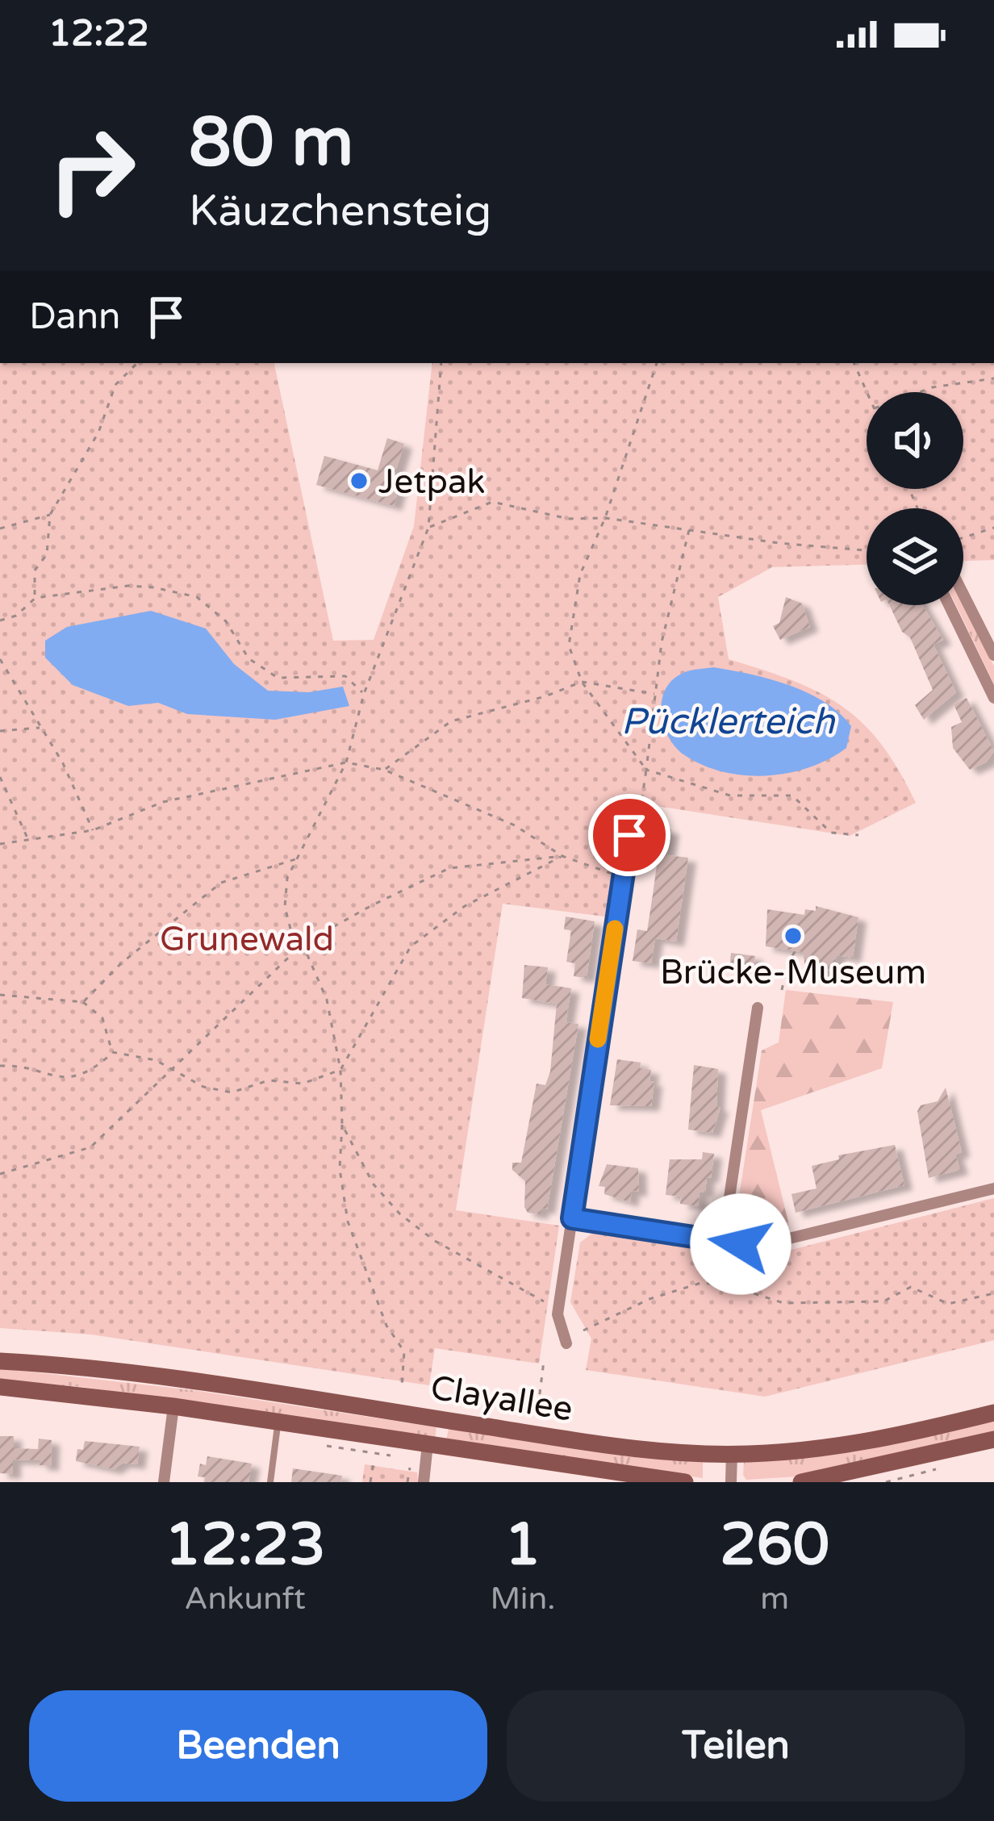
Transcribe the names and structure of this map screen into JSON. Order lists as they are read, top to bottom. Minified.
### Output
{"streets":{"main road":["Clayallee"]},"water":["Pücklerteich"],"parks":["Grunewald"],"places":["Jetpak","Brücke-Museum"],"page":{"status":"12:22","turn":["80 m","Käuzchensteig"],"then":"Dann","eta":["12:23","Ankunft","1","Min.","260","m"],"buttons":["Beenden","Teilen"]}}
